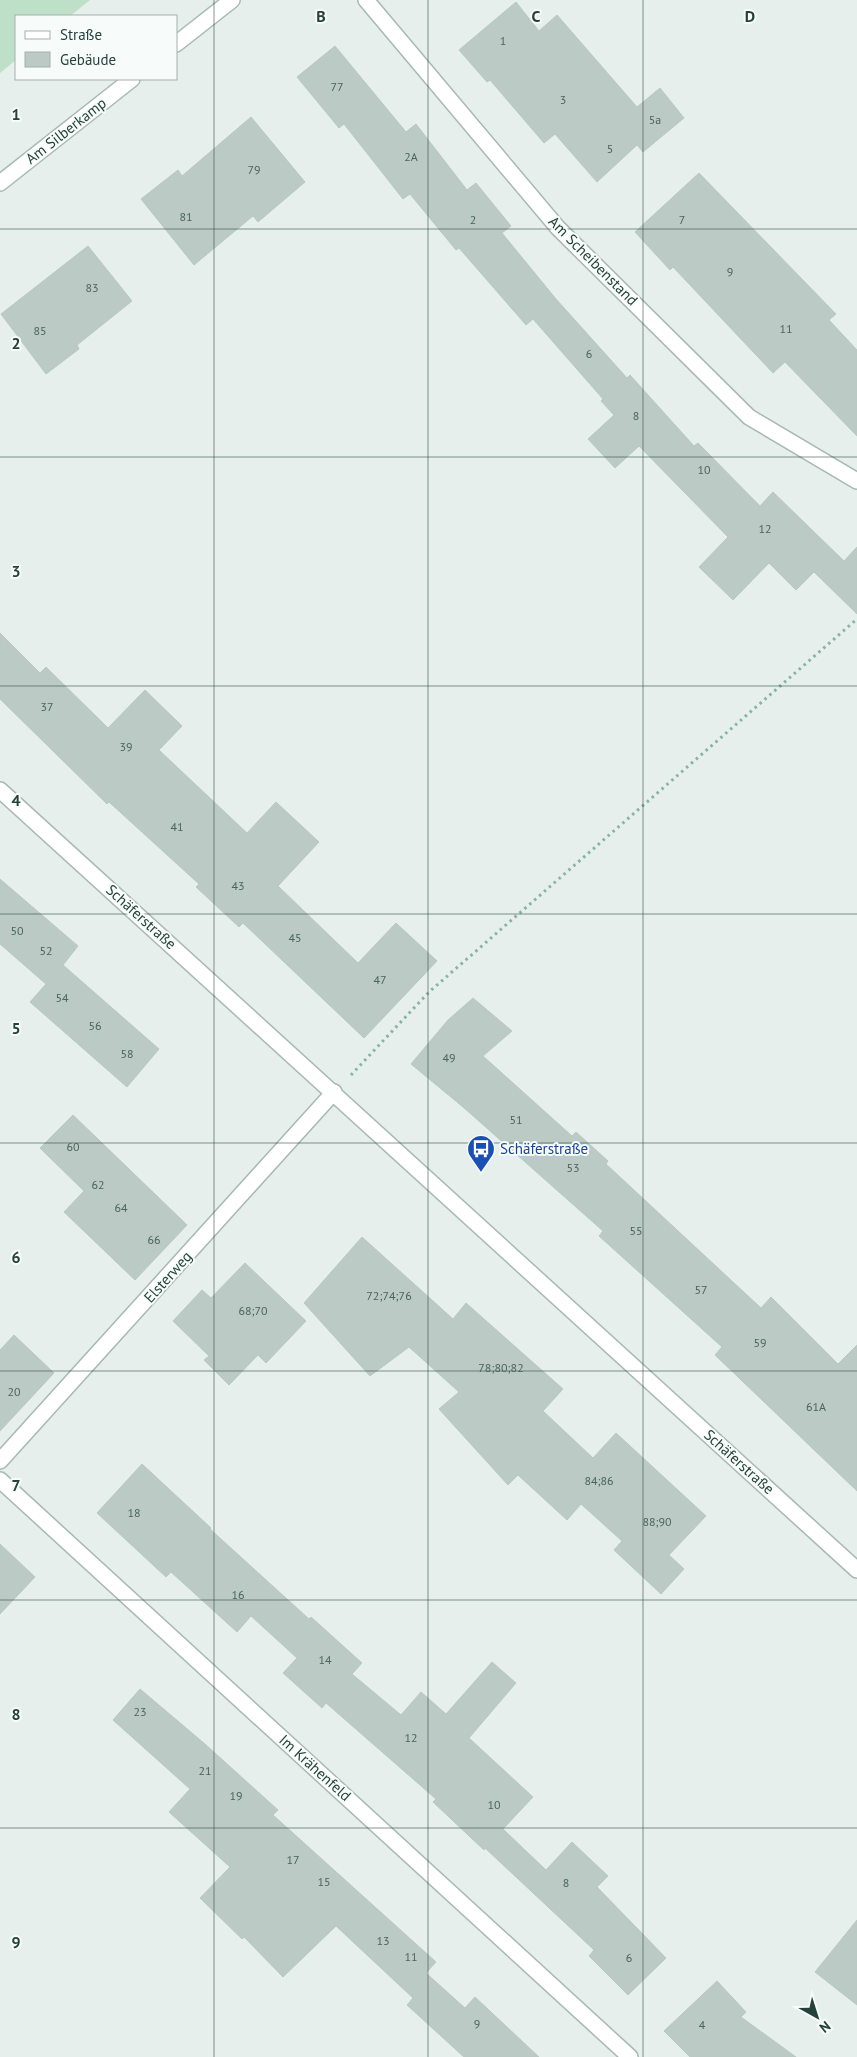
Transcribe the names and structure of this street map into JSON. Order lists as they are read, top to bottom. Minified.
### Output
{"streets":{"street":["Am Silberkamp","Am Scheibenstand","Schäferstraße","Elsterweg","Im Krähenfeld"]},"crossings":[["Schäferstraße","Elsterweg"]],"places":{"bus stop":["Schäferstraße"]},"house_numbers":["1","77","3","5a","5","2A","79","81","2","7","9","83","11","85","6","8","10","12","37","39","41","43","50","45","52","47","54","56","58","49","51","60","53","62","64","55","66","57","72;74;76","68;70","59","78;80;82","20","61A","84;86","18","88;90","16","14","23","12","21","19","10","17","15","8","13","11","6","9","4"],"legend":["Straße","Gebäude"],"north":"bottom right","grid":{"columns":["B","C","D"],"rows":["1","2","3","4","5","6","7","8","9"]}}
